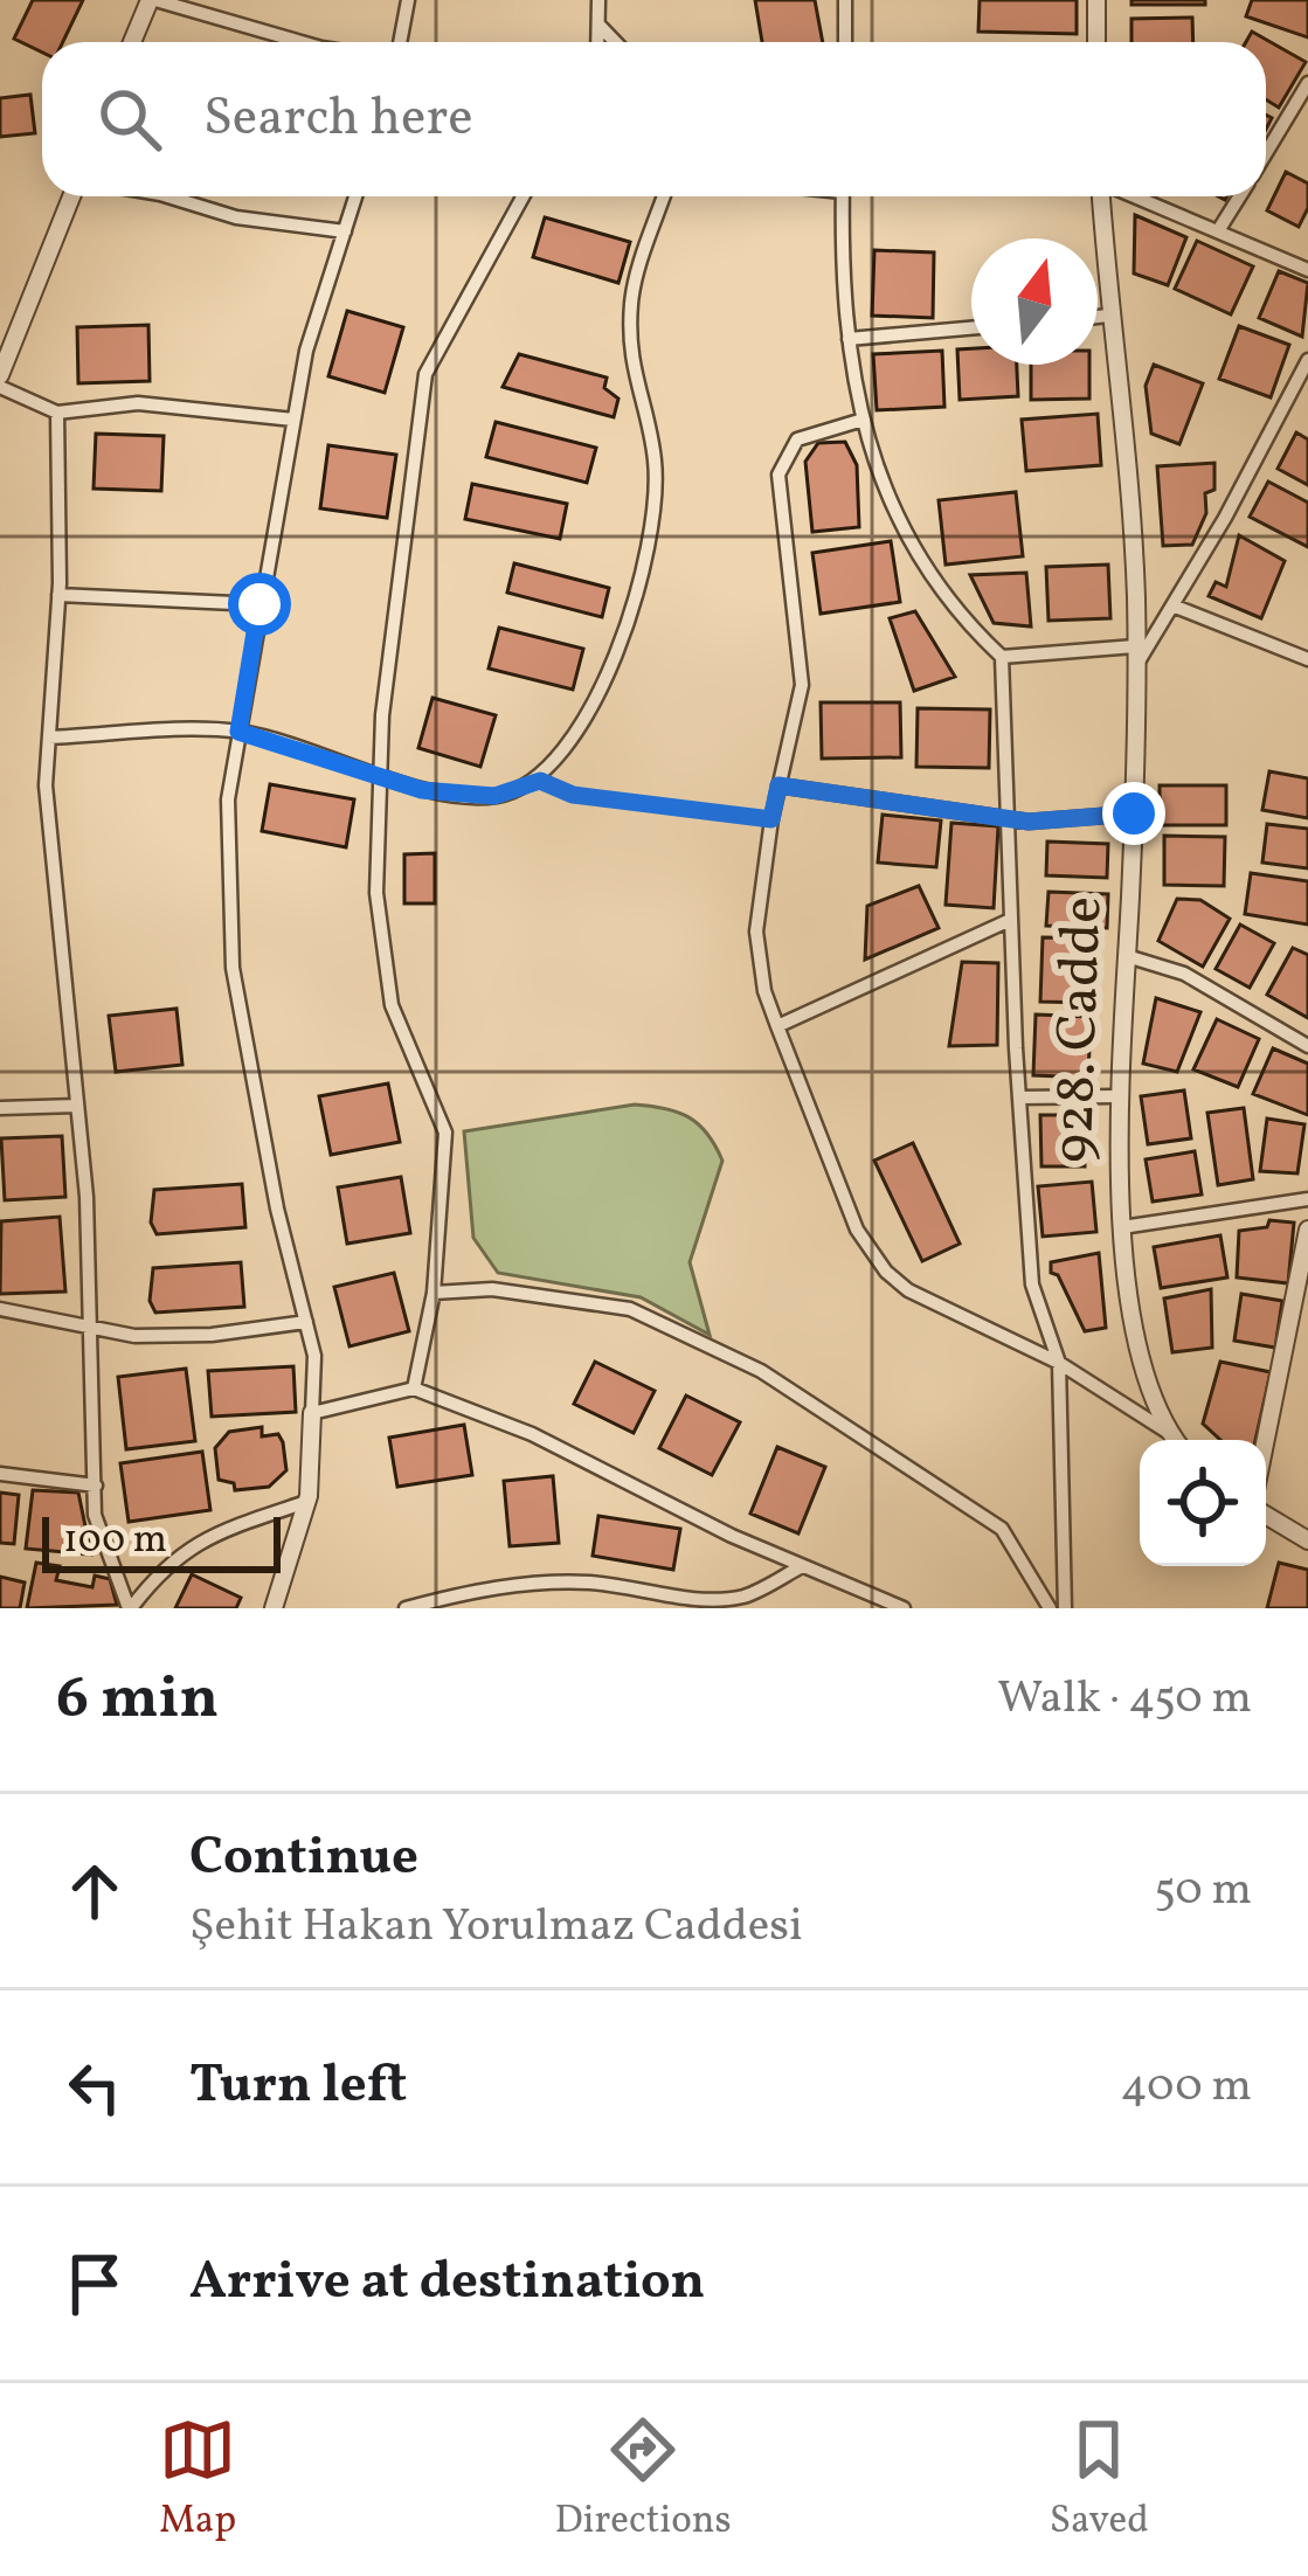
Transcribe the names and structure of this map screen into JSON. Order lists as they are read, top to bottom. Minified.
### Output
{"streets":{"street":["928. Cadde"]},"scale_bar":"100 m","north":"top","page":{"search":"Search here","scale":"100 m","heading":["6 min","Walk · 450 m"],"list":[["Continue","Şehit Hakan Yorulmaz Caddesi","50 m"],["Turn left","400 m"],"Arrive at destination"],"nav":["Map","Directions","Saved"]}}
